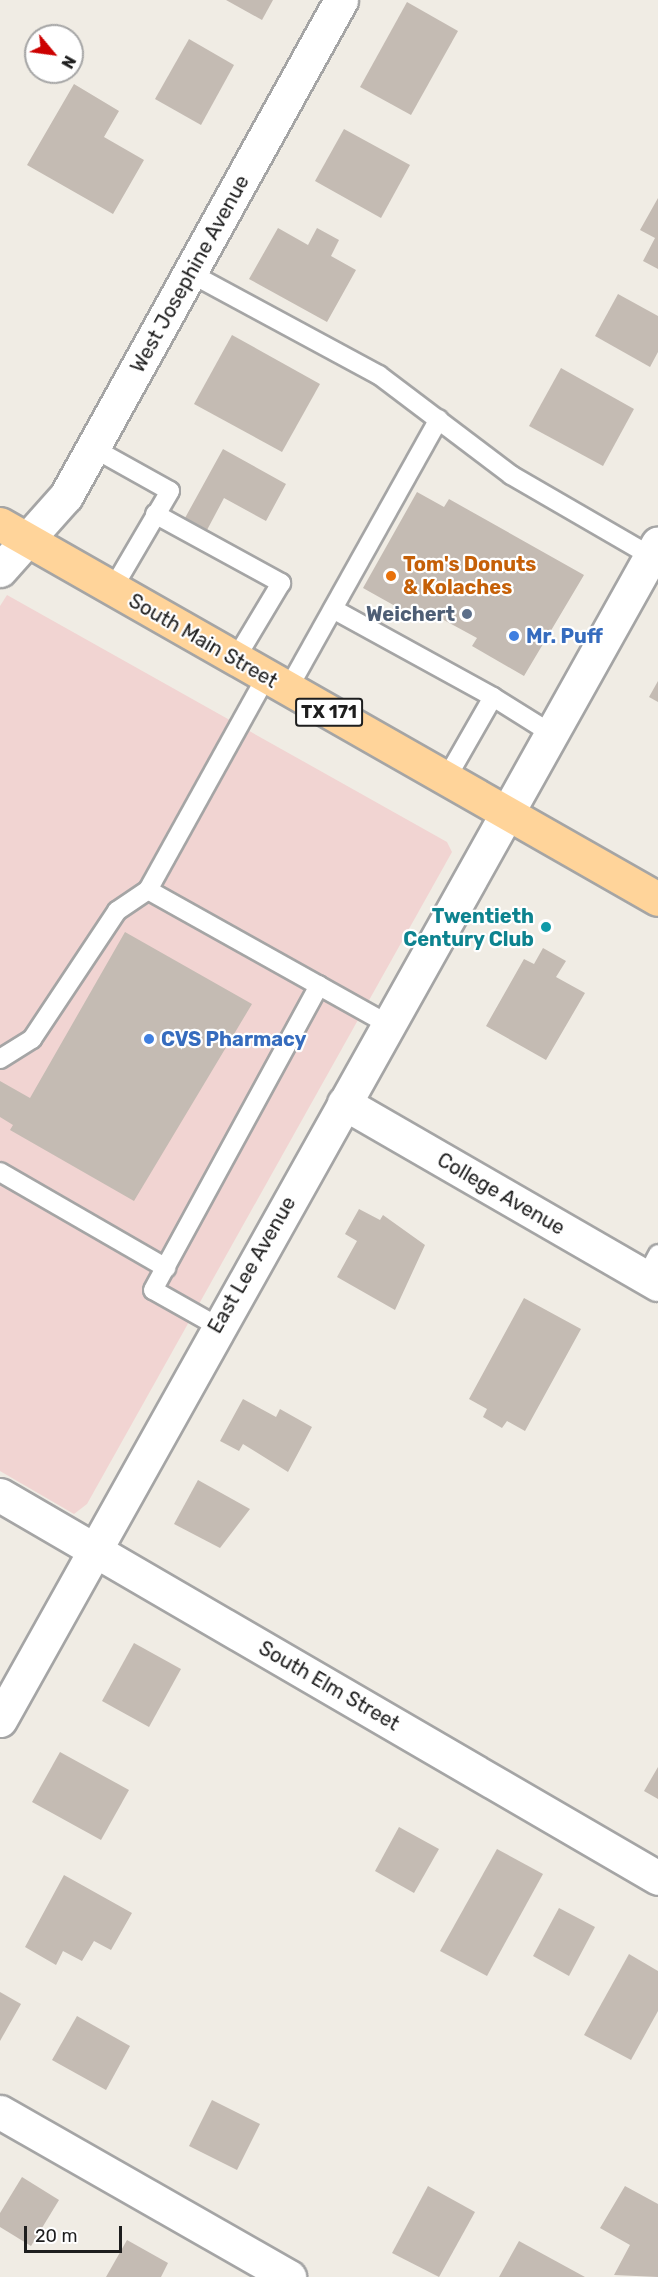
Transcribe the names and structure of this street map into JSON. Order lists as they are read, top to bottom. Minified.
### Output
{"streets":{"main road":["South Main Street","TX 171"],"street":["West Josephine Avenue","College Avenue","East Lee Avenue","South Elm Street"]},"crossings":[["West Josephine Avenue","South Main Street"],["South Main Street","East Lee Avenue"],["College Avenue","East Lee Avenue"],["East Lee Avenue","South Elm Street"]],"places":["Tom's Donuts & Kolaches","Weichert","Mr. Puff","Twentieth Century Club","CVS Pharmacy"],"scale_bar":"20 m","north":"bottom right"}
